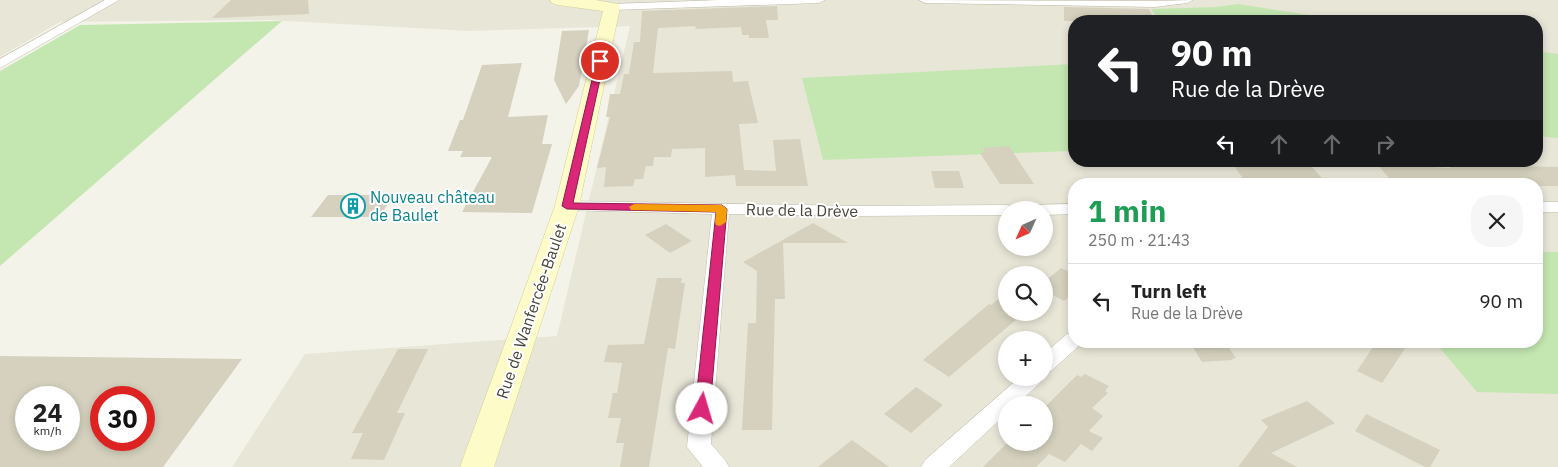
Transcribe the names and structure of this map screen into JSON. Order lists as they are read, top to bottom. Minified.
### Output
{"streets":{"main road":["Rue de Wanfercée-Baulet"],"street":["Rue de la Drève"]},"crossings":[["Rue de la Drève","Rue de Wanfercée-Baulet"]],"places":{"building":["Nouveau château de Baulet"]},"north":"bottom left","page":{"turn":["90 m","Rue de la Drève"],"heading":["1 min","250 m · 21:43"],"map_buttons":["+","−"],"list":[{"name":"Turn left","note":"Rue de la Drève","value":"90 m"}],"speed":"24 km/h","limit":"30"}}
